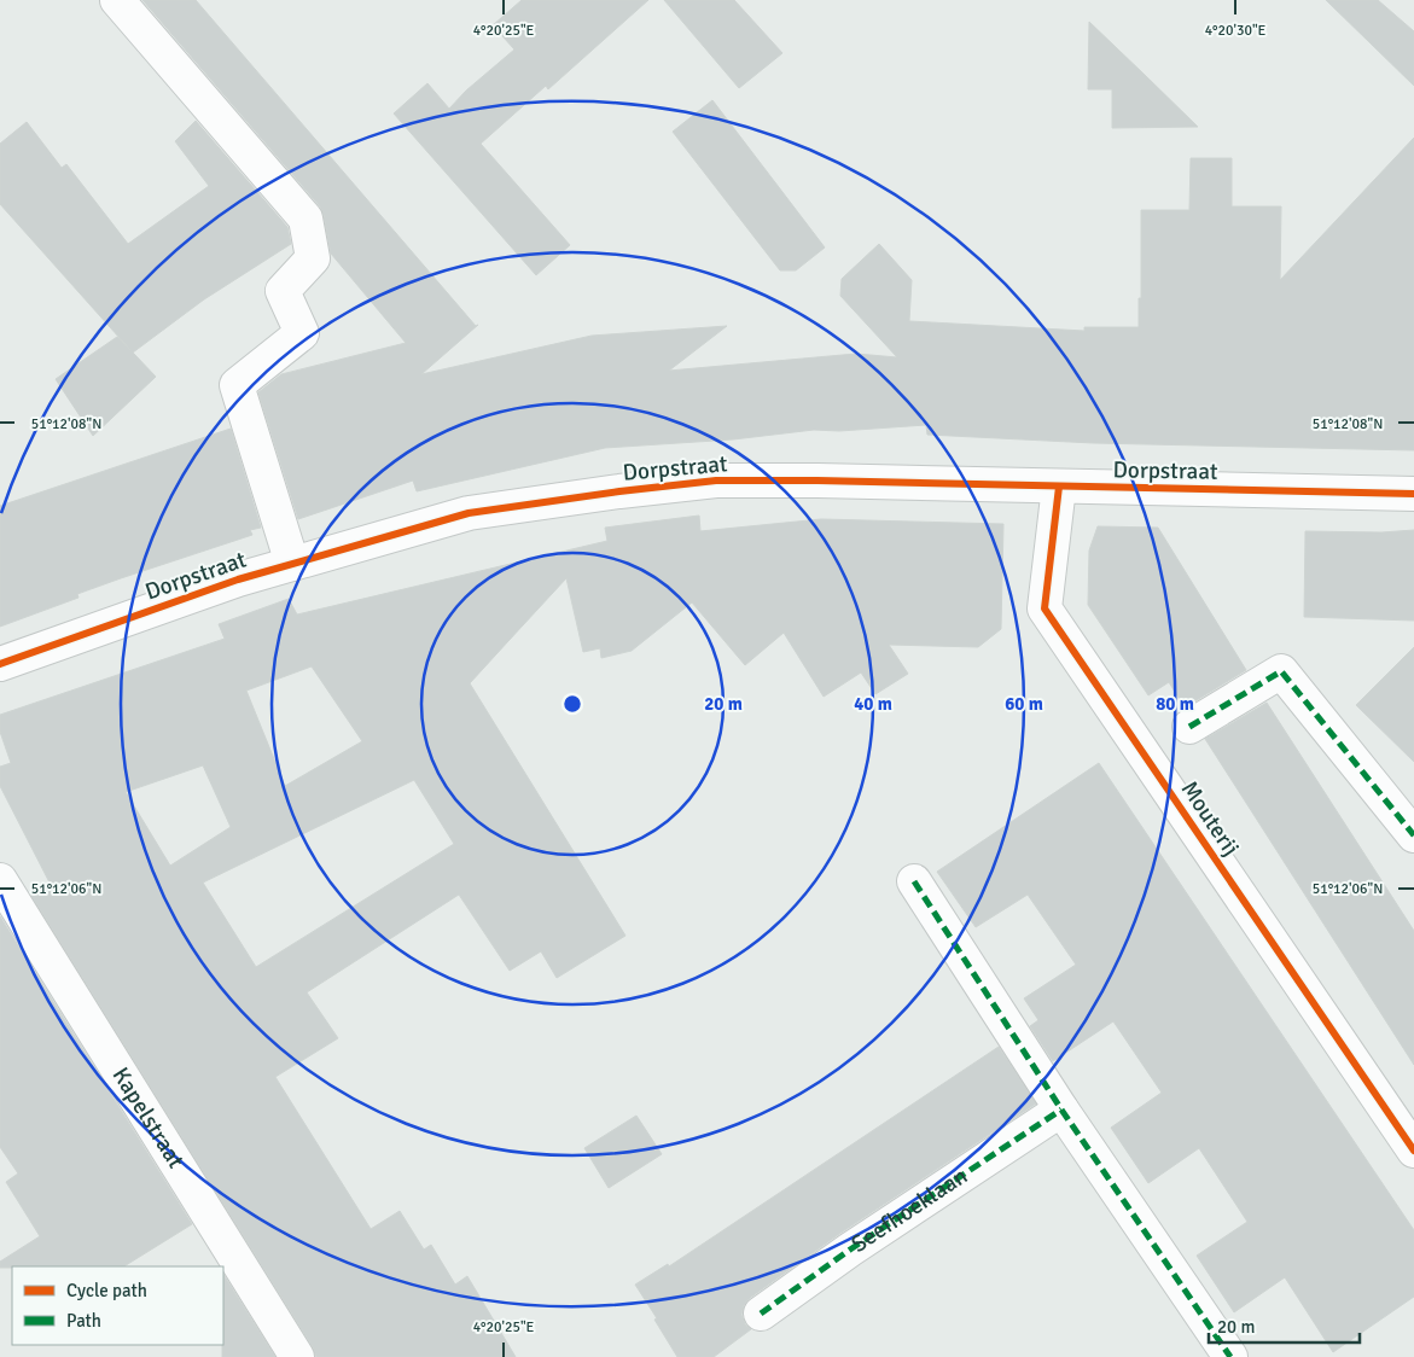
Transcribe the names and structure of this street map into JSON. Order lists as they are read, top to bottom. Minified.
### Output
{"streets":{"street":["Dorpstraat","Mouterij","Kapelstraat","Seefhoeklaan"]},"crossings":[["Dorpstraat","Mouterij"]],"legend":["Cycle path","Path"],"scale_bar":"20 m","coordinates":["4°20'25\"E","4°20'30\"E","51°12'08\"N","51°12'06\"N"],"rings":["20 m","40 m","60 m","80 m"]}
